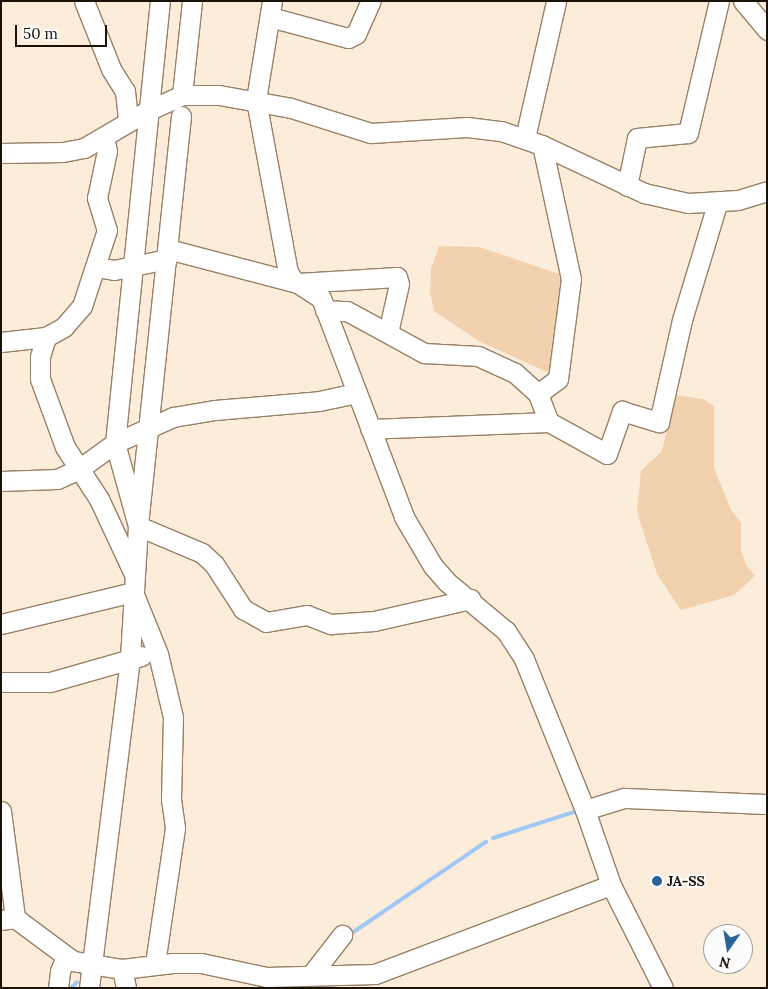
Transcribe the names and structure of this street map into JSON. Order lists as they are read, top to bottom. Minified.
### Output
{"places":["JA-SS"],"scale_bar":"50 m","north":"bottom"}
